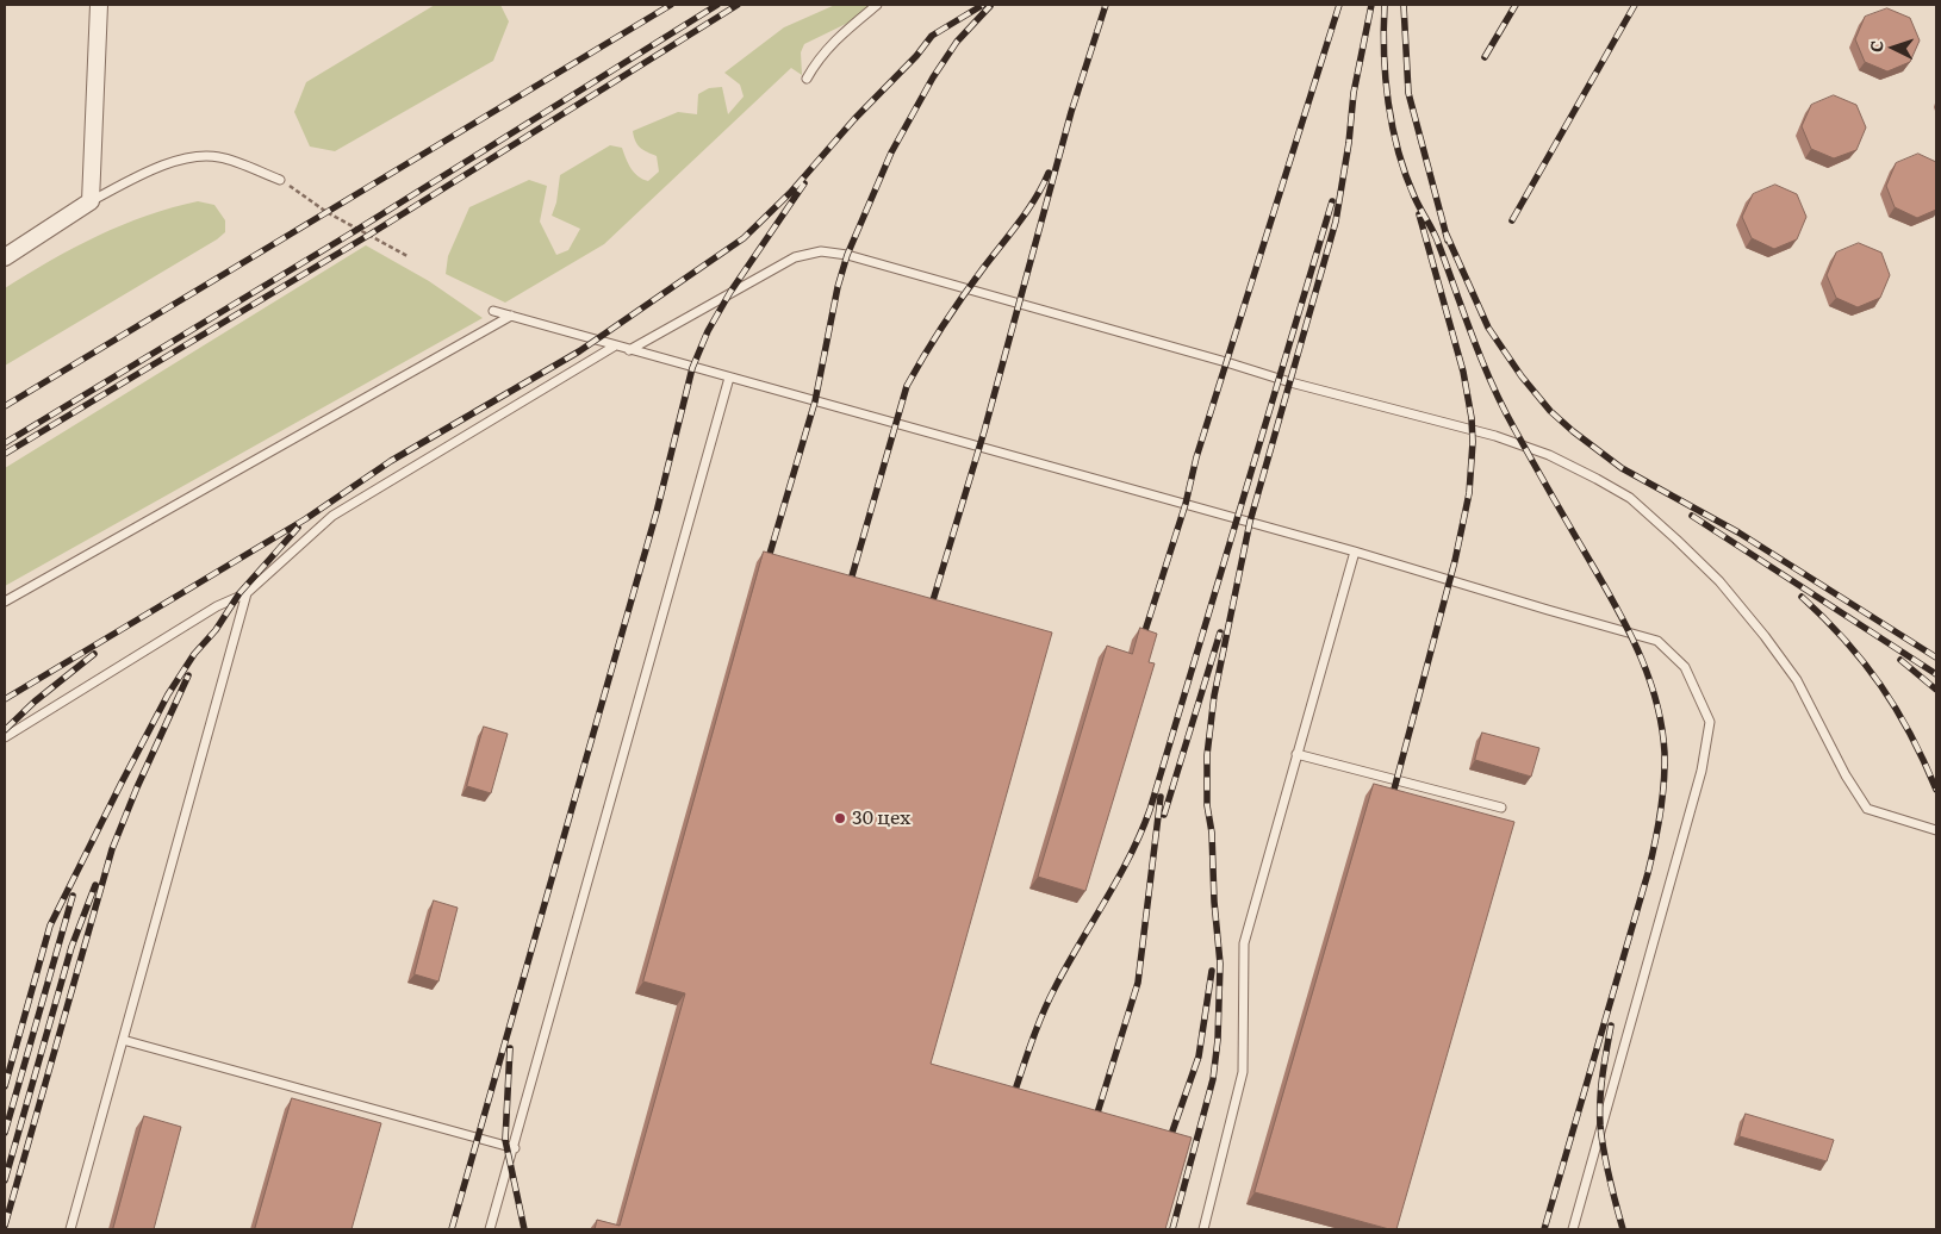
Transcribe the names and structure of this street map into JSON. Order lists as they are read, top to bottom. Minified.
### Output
{"places":["30 цех"],"north":"left"}
